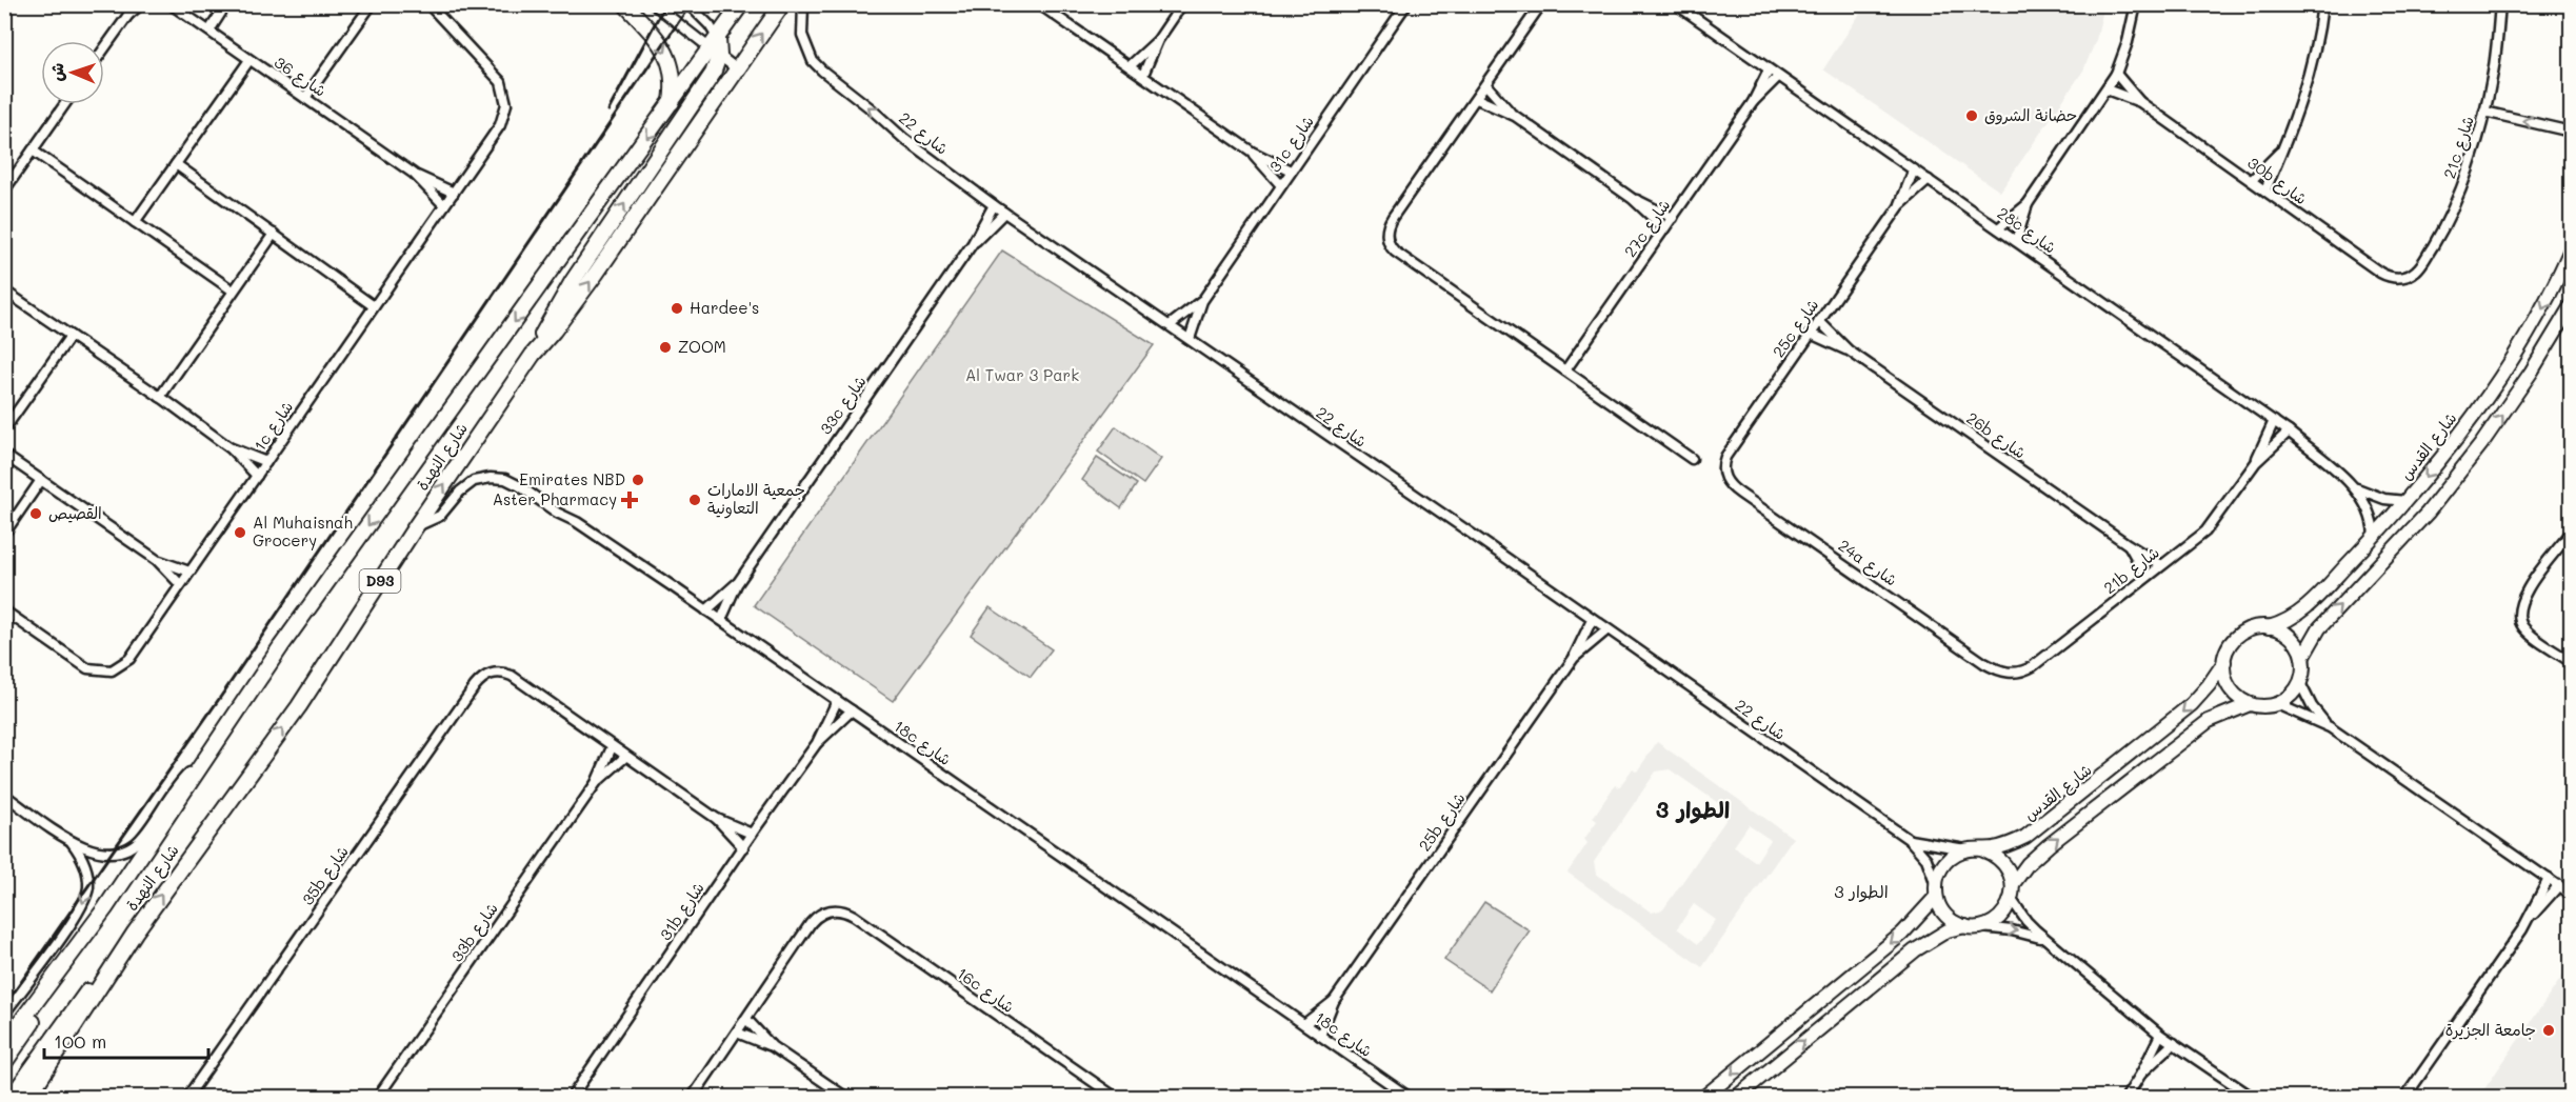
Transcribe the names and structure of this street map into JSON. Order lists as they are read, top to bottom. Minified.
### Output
{"streets":{"main road":["شارع القدس","شارع النهدة","D93"],"street":["شارع 36","شارع 22","31c شارع","21c شارع","30b شارع","27c شارع","28c شارع","25c شارع","33c شارع","1c شارع","26b شارع","24a شارع","21b شارع","18c شارع","25b شارع","35b شارع","31b شارع","33b شارع","16c شارع"]},"crossings":[["شارع 36","1c شارع"],["شارع 22","31c شارع"],["شارع 22","33c شارع"],["شارع 22","شارع القدس"],["شارع 22","25b شارع"],["21c شارع","30b شارع"],["27c شارع","28c شارع"],["28c شارع","25c شارع"],["28c شارع","شارع القدس"],["28c شارع","21b شارع"],["25c شارع","26b شارع"],["25c شارع","24a شارع"],["33c شارع","18c شارع"],["26b شارع","21b شارع"],["شارع النهدة","18c شارع"],["24a شارع","21b شارع"],["18c شارع","25b شارع"],["18c شارع","31b شارع"],["35b شارع","33b شارع"]],"districts":["الطوار 3","الطوار 3"],"parks":["Al Twar 3 Park"],"places":{"other":["حضانة الشروق","Hardee's","ZOOM","Emirates NBD","جمعية الامارات التعاونية","القصيص","Al Muhaisnah Grocery","جامعة الجزيرة"],"health":["Aster Pharmacy"]},"scale_bar":"100 m","north":"left"}
